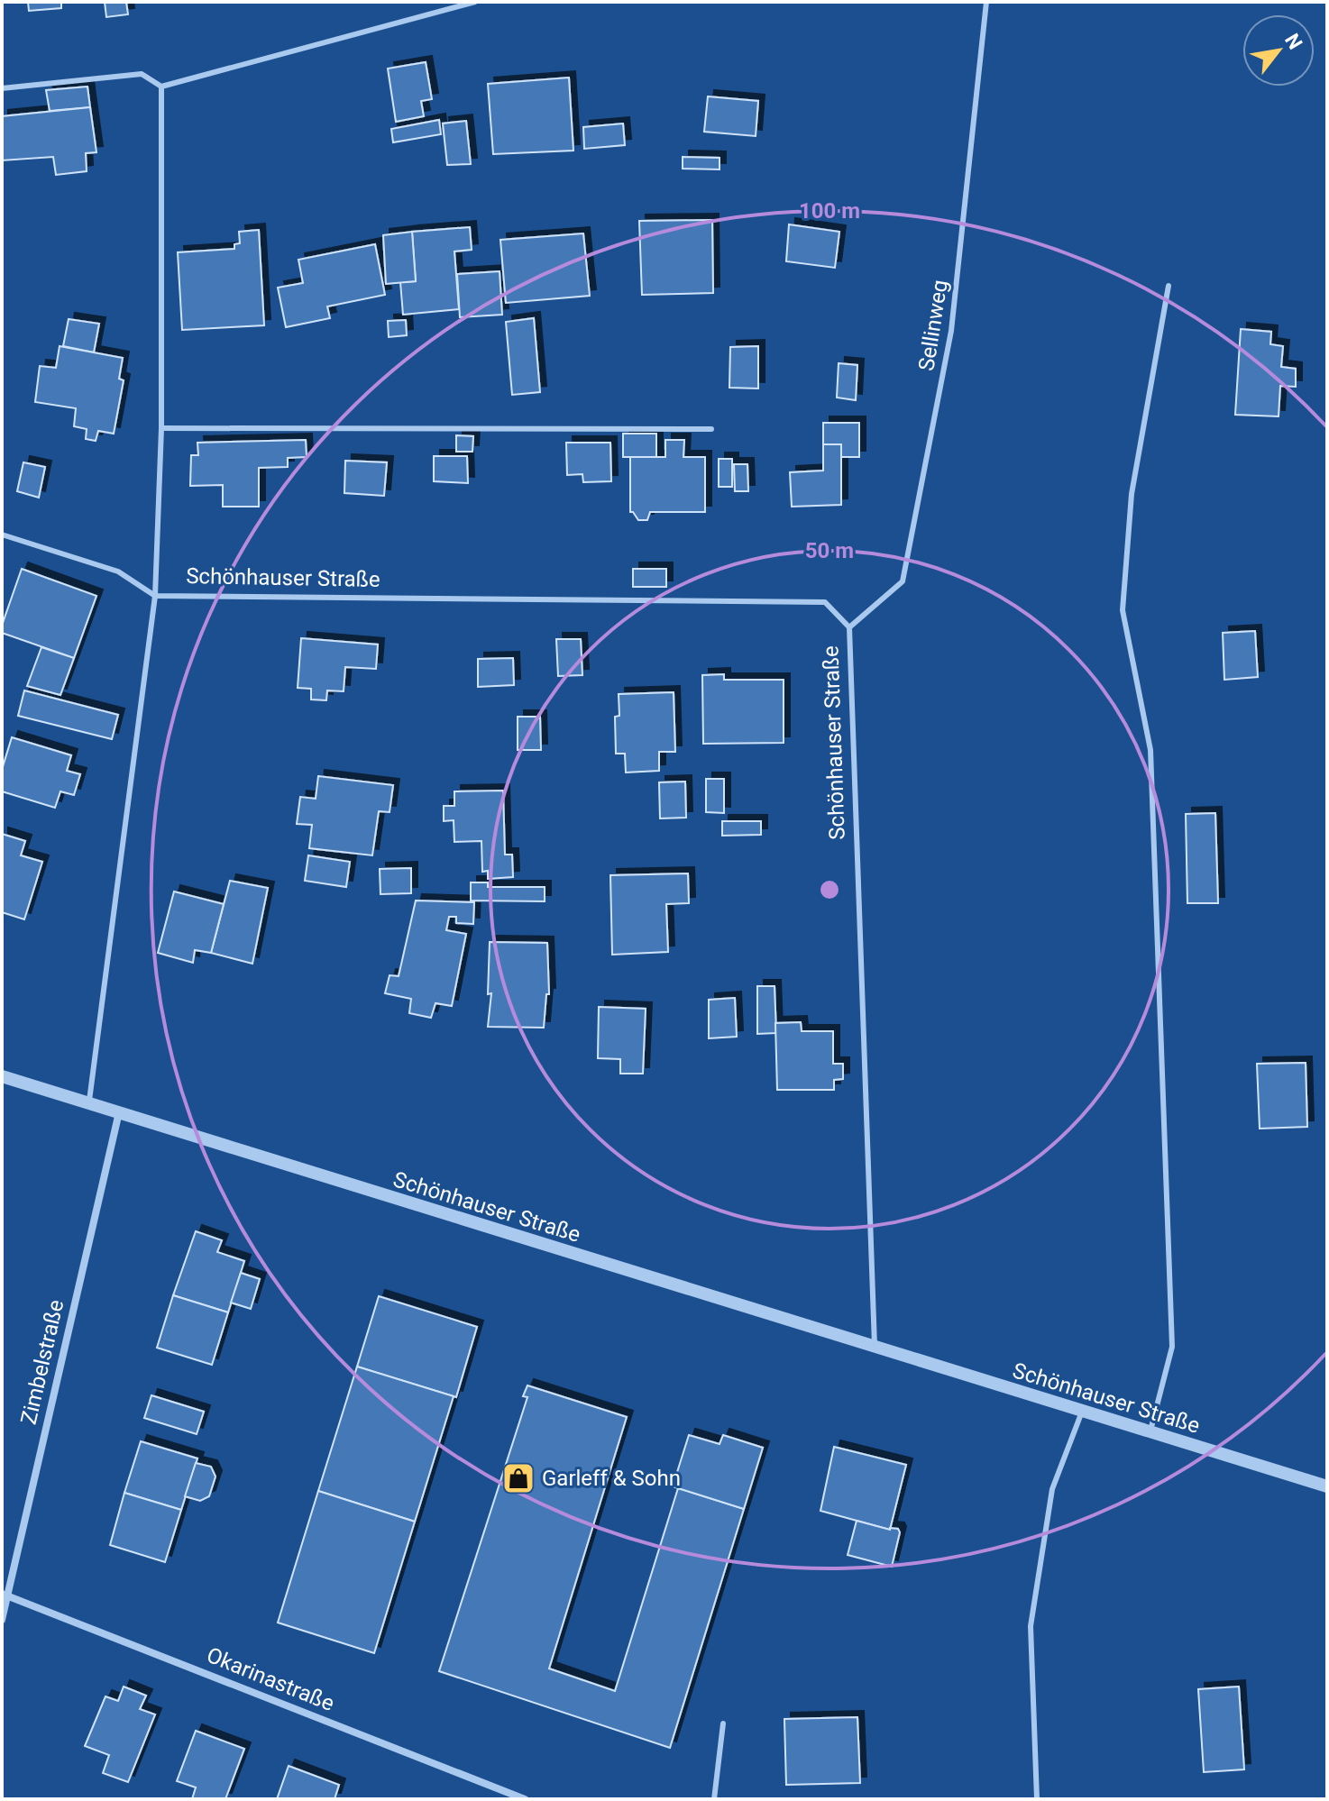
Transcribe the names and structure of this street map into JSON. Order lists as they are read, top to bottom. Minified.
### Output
{"streets":{"street":["Schönhauser Straße","Zimbelstraße","Okarinastraße"],"lane":["Sellinweg"]},"crossings":[["Sellinweg","Schönhauser Straße"],["Schönhauser Straße","Zimbelstraße"],["Zimbelstraße","Okarinastraße"]],"places":{"shop":["Garleff & Sohn"]},"north":"top right","rings":["100 m","50 m"]}
